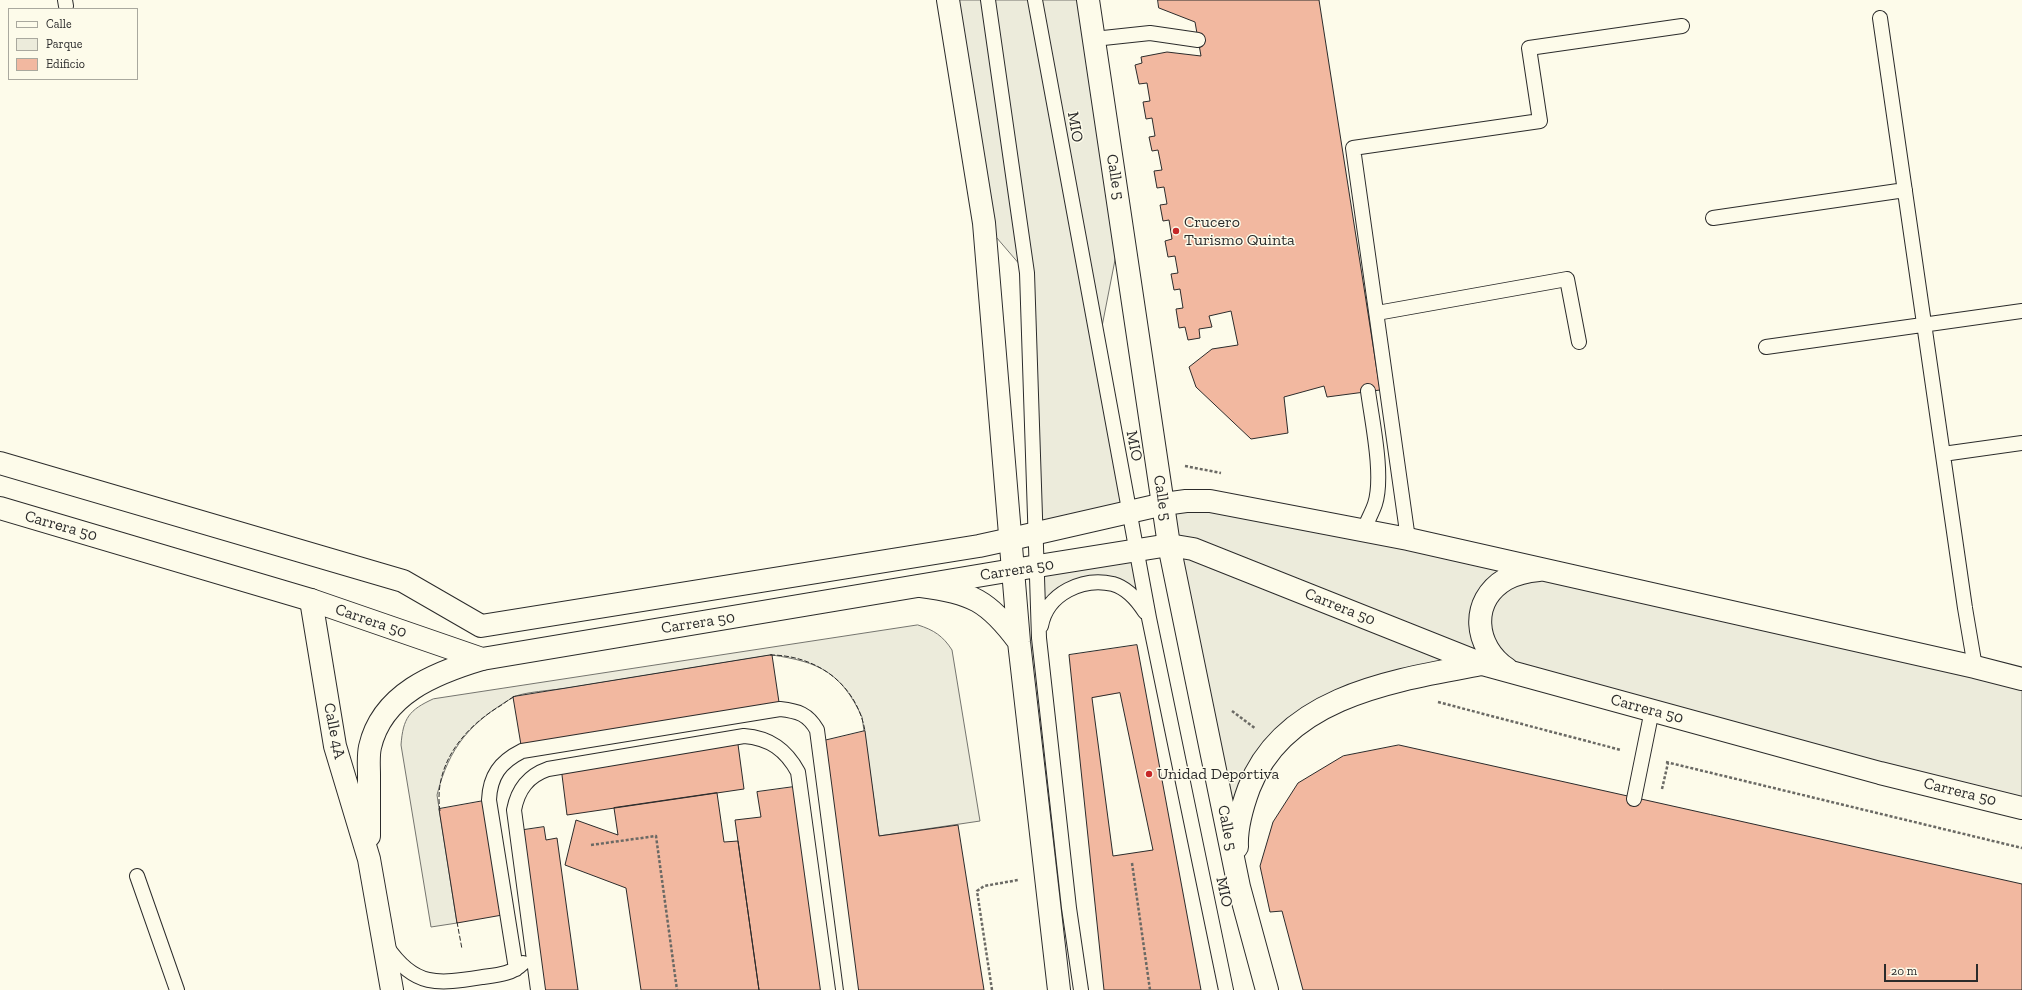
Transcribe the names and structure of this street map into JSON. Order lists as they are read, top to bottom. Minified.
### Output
{"streets":{"main road":["Calle 5","Carrera 50","Calle 4A"],"lane":["MIO"]},"crossings":[["MIO","Carrera 50"],["Calle 5","Carrera 50"],["Carrera 50","Calle 4A"]],"places":["Crucero Turismo Quinta","Unidad Deportiva"],"legend":["Calle","Parque","Edificio"],"scale_bar":"20 m"}
